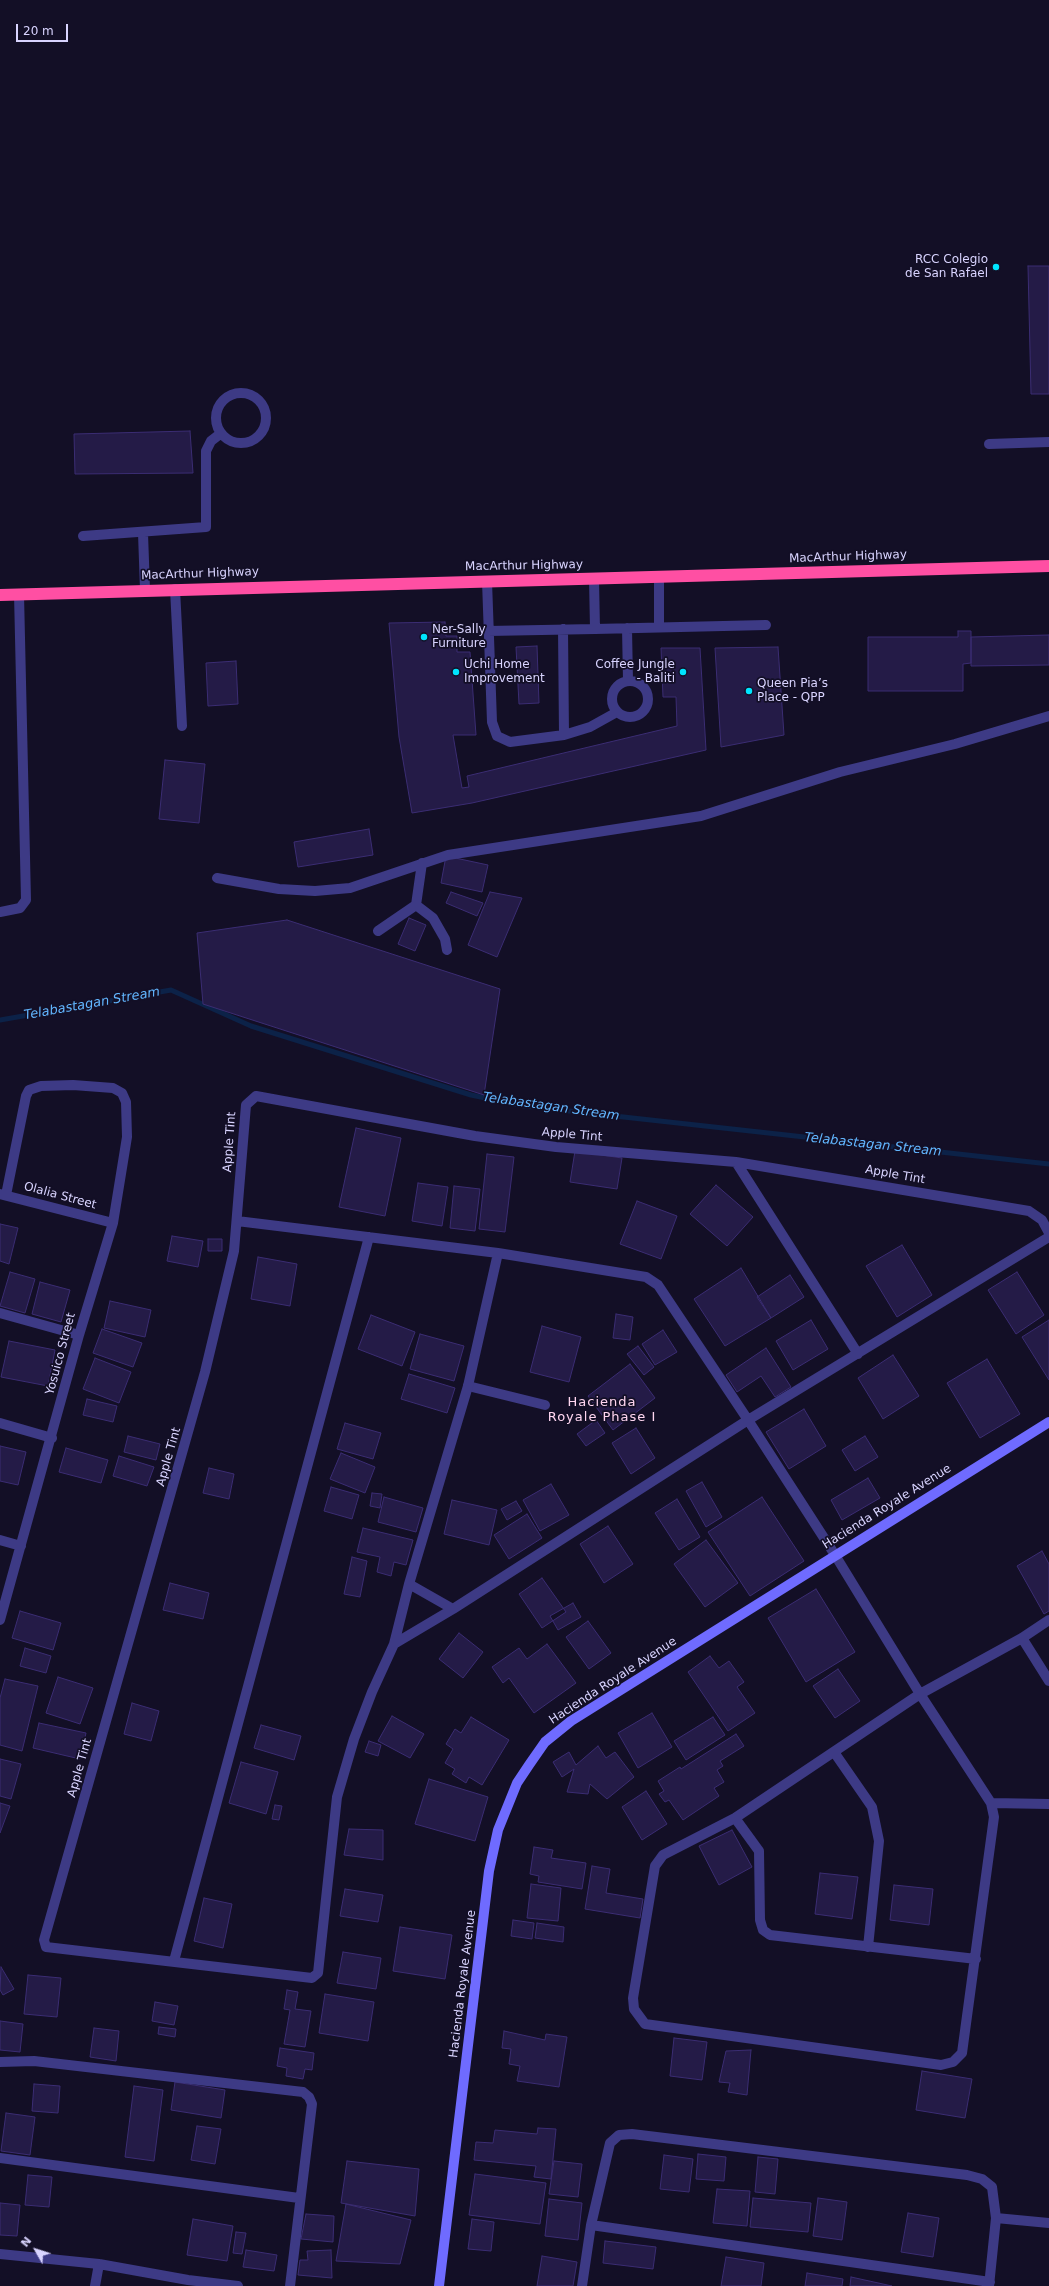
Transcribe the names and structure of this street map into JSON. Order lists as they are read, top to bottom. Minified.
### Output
{"streets":{"highway":["MacArthur Highway"],"street":["Apple Tint","Olalia Street","Yosuico Street","Hacienda Royale Avenue"]},"crossings":[["Olalia Street","Yosuico Street"]],"districts":["Hacienda Royale Phase Ⅰ"],"water":["Telabastagan Stream"],"places":["RCC Colegio de San Rafael","Ner-Sally Furniture","Uchi Home Improvement","Coffee Jungle - Baliti","Queen Pia’s Place - QPP"],"scale_bar":"20 m","north":"top left"}
